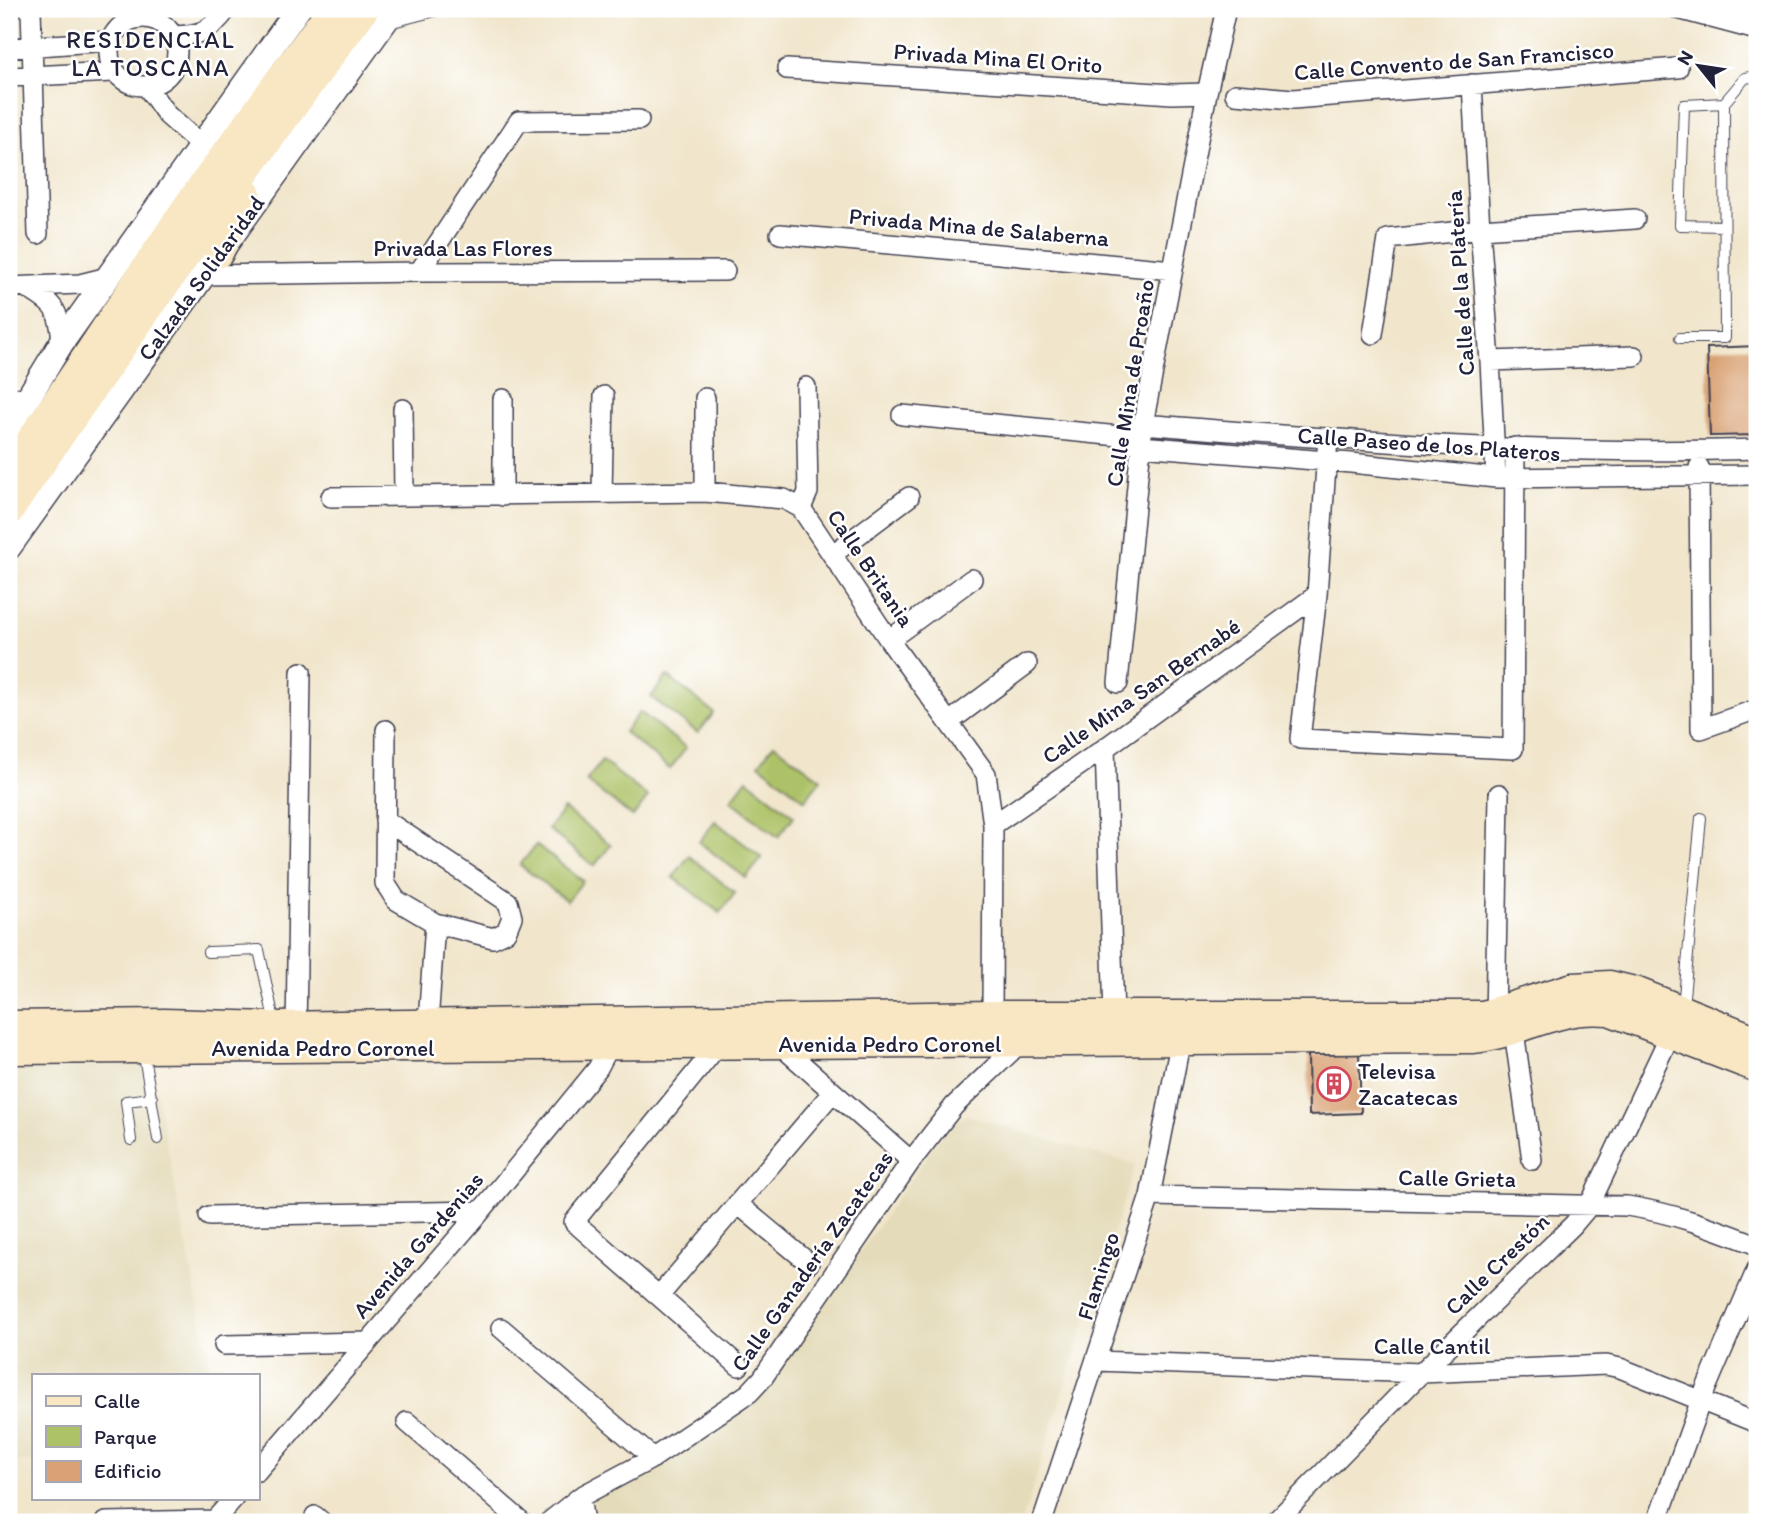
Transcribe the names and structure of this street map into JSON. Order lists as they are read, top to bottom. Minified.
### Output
{"streets":{"main road":["Calzada Solidaridad","Avenida Pedro Coronel"],"street":["Privada Mina El Orito","Calle Convento de San Francisco","Privada Mina de Salaberna","Privada Las Flores","Calle de la Platería","Calle Mina de Proaño","Calle Paseo de los Plateros","Calle Britania","Calle Mina San Bernabé","Calle Grieta","Avenida Gardenias","Calle Ganadería Zacatecas","Calle Crestón","Flamingo","Calle Cantil"]},"crossings":[["Privada Mina El Orito","Calle Mina de Proaño"],["Calle Convento de San Francisco","Calle de la Platería"],["Privada Mina de Salaberna","Calle Mina de Proaño"],["Privada Las Flores","Calzada Solidaridad"],["Calle de la Platería","Calle Paseo de los Plateros"],["Calle de la Platería","Calle Mina San Bernabé"],["Calle Mina de Proaño","Calle Paseo de los Plateros"],["Calle Britania","Calle Mina San Bernabé"],["Calle Britania","Avenida Pedro Coronel"],["Avenida Pedro Coronel","Avenida Gardenias"],["Avenida Pedro Coronel","Calle Ganadería Zacatecas"],["Avenida Pedro Coronel","Calle Crestón"],["Avenida Pedro Coronel","Flamingo"],["Calle Grieta","Calle Crestón"],["Calle Grieta","Flamingo"],["Calle Crestón","Calle Cantil"],["Flamingo","Calle Cantil"]],"districts":["RESIDENCIAL LA TOSCANA"],"places":{"building":["Televisa Zacatecas"]},"legend":["Calle","Parque","Edificio"],"north":"top left"}
